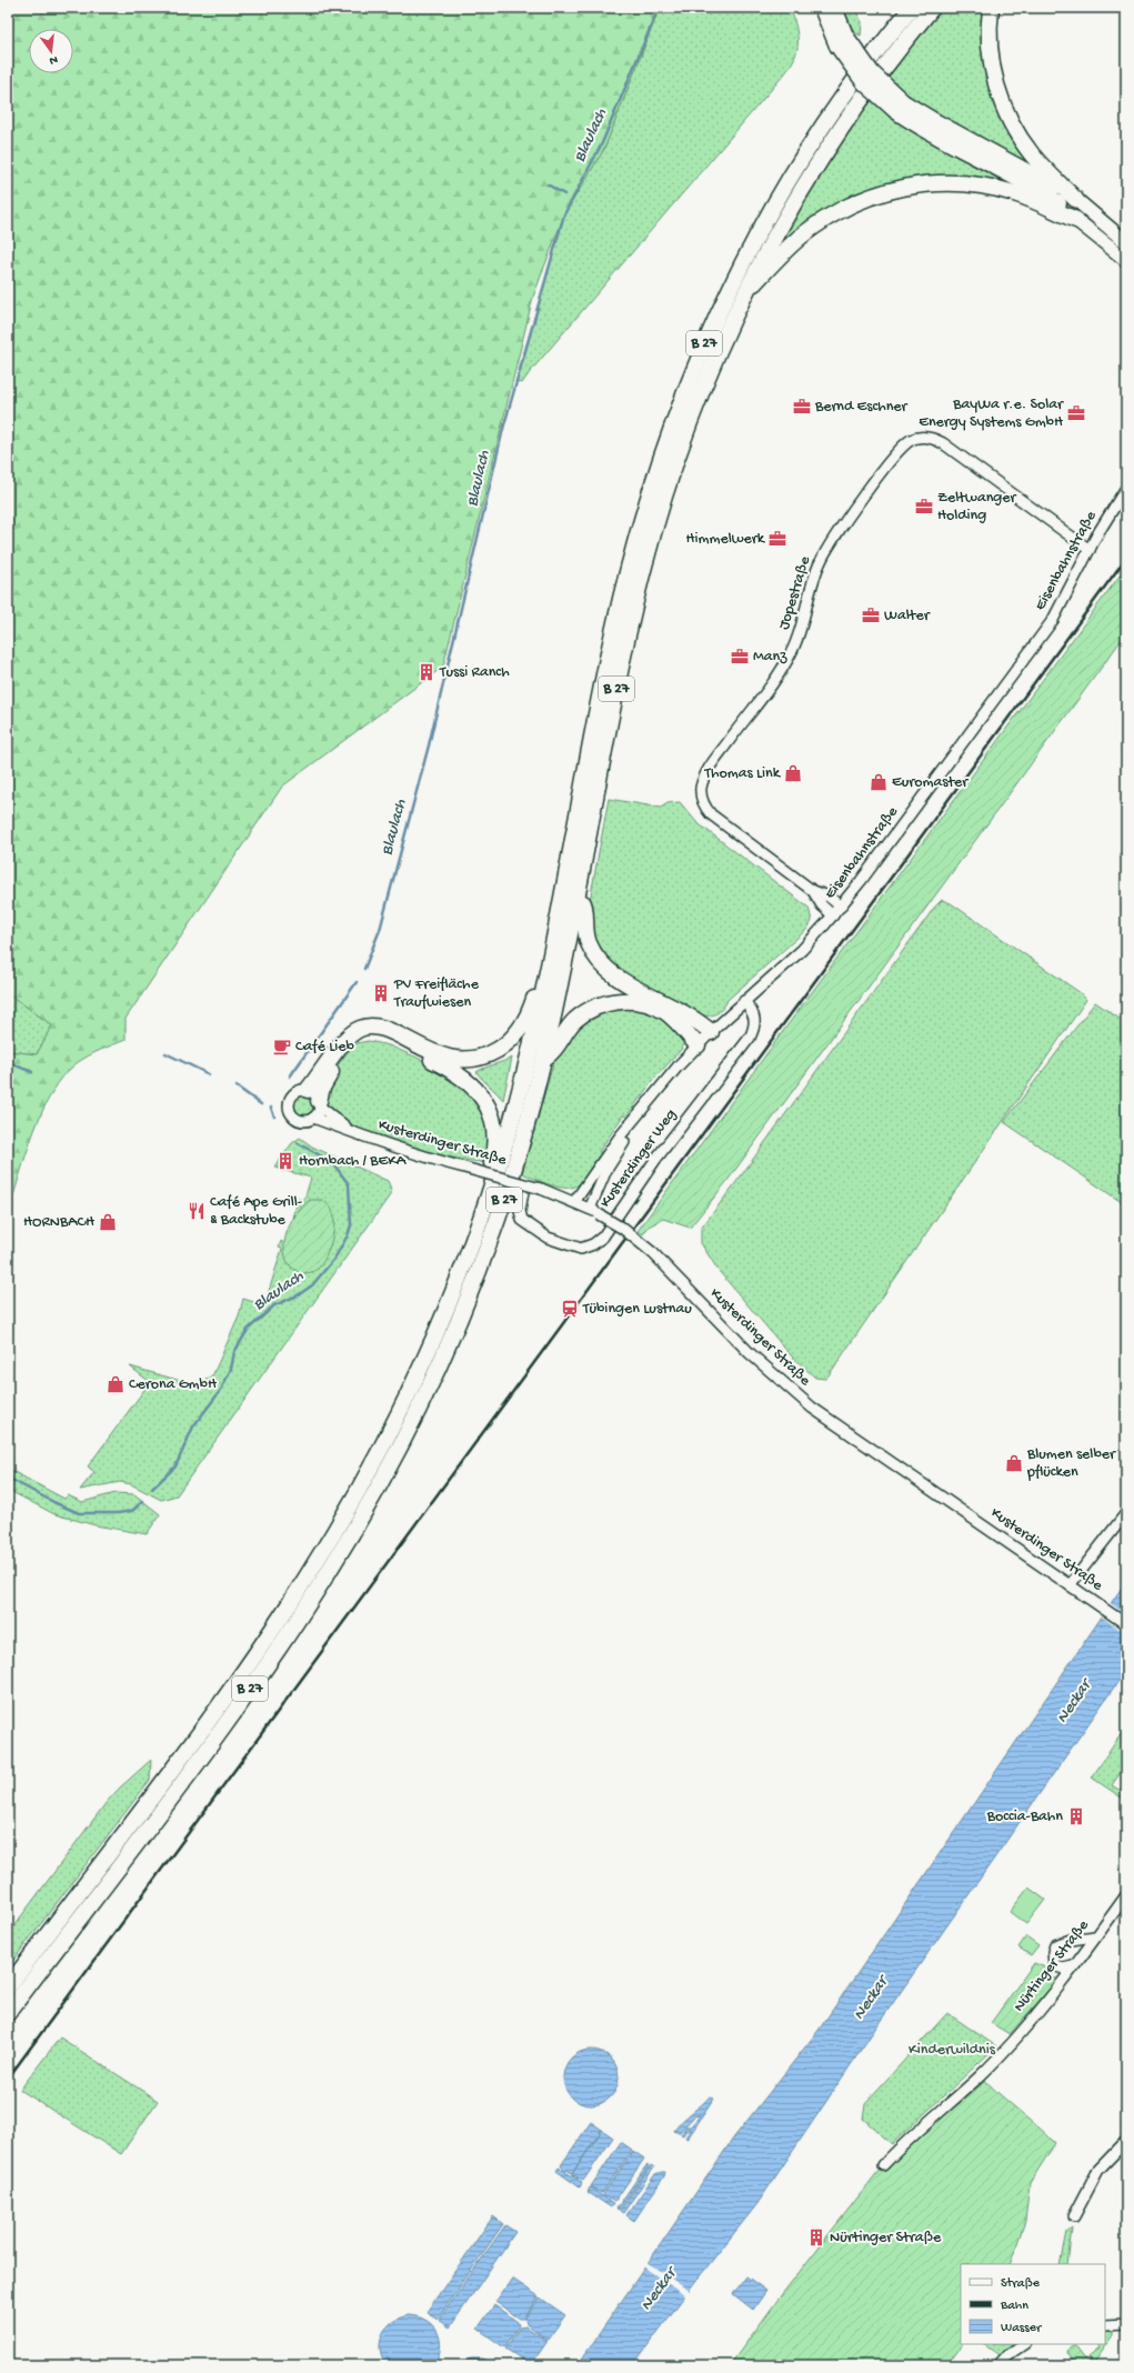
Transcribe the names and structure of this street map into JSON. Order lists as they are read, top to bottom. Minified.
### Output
{"streets":{"highway":["B 27"],"street":["Eisenbahnstraße","Jopestraße","Kusterdinger Straße","Kusterdinger Weg","Nürtinger Straße"]},"crossings":[["Eisenbahnstraße","Jopestraße"],["Eisenbahnstraße","Kusterdinger Straße"],["Eisenbahnstraße","Kusterdinger Weg"]],"water":["Blaulach","Neckar"],"parks":["Kinderwildnis"],"places":{"office":["Bernd Eschner","BayWa r.e. Solar Energy Systems GmbH","Zeltwanger Holding","Himmelwerk","Walter","Manz"],"building":["Tussi Ranch","PV Freifläche Traufwiesen","Hornbach / BEKA","Boccia-Bahn","Nürtinger Straße"],"shop":["Thomas Link","Euromaster","HORNBACH","Cerona GmbH","Blumen selber pflücken"],"cafe":["Café Lieb"],"restaurant":["Café Ape Grill- & Backstube"],"station":["Tübingen Lustnau"]},"legend":["Straße","Bahn","Wasser"],"north":"bottom"}
